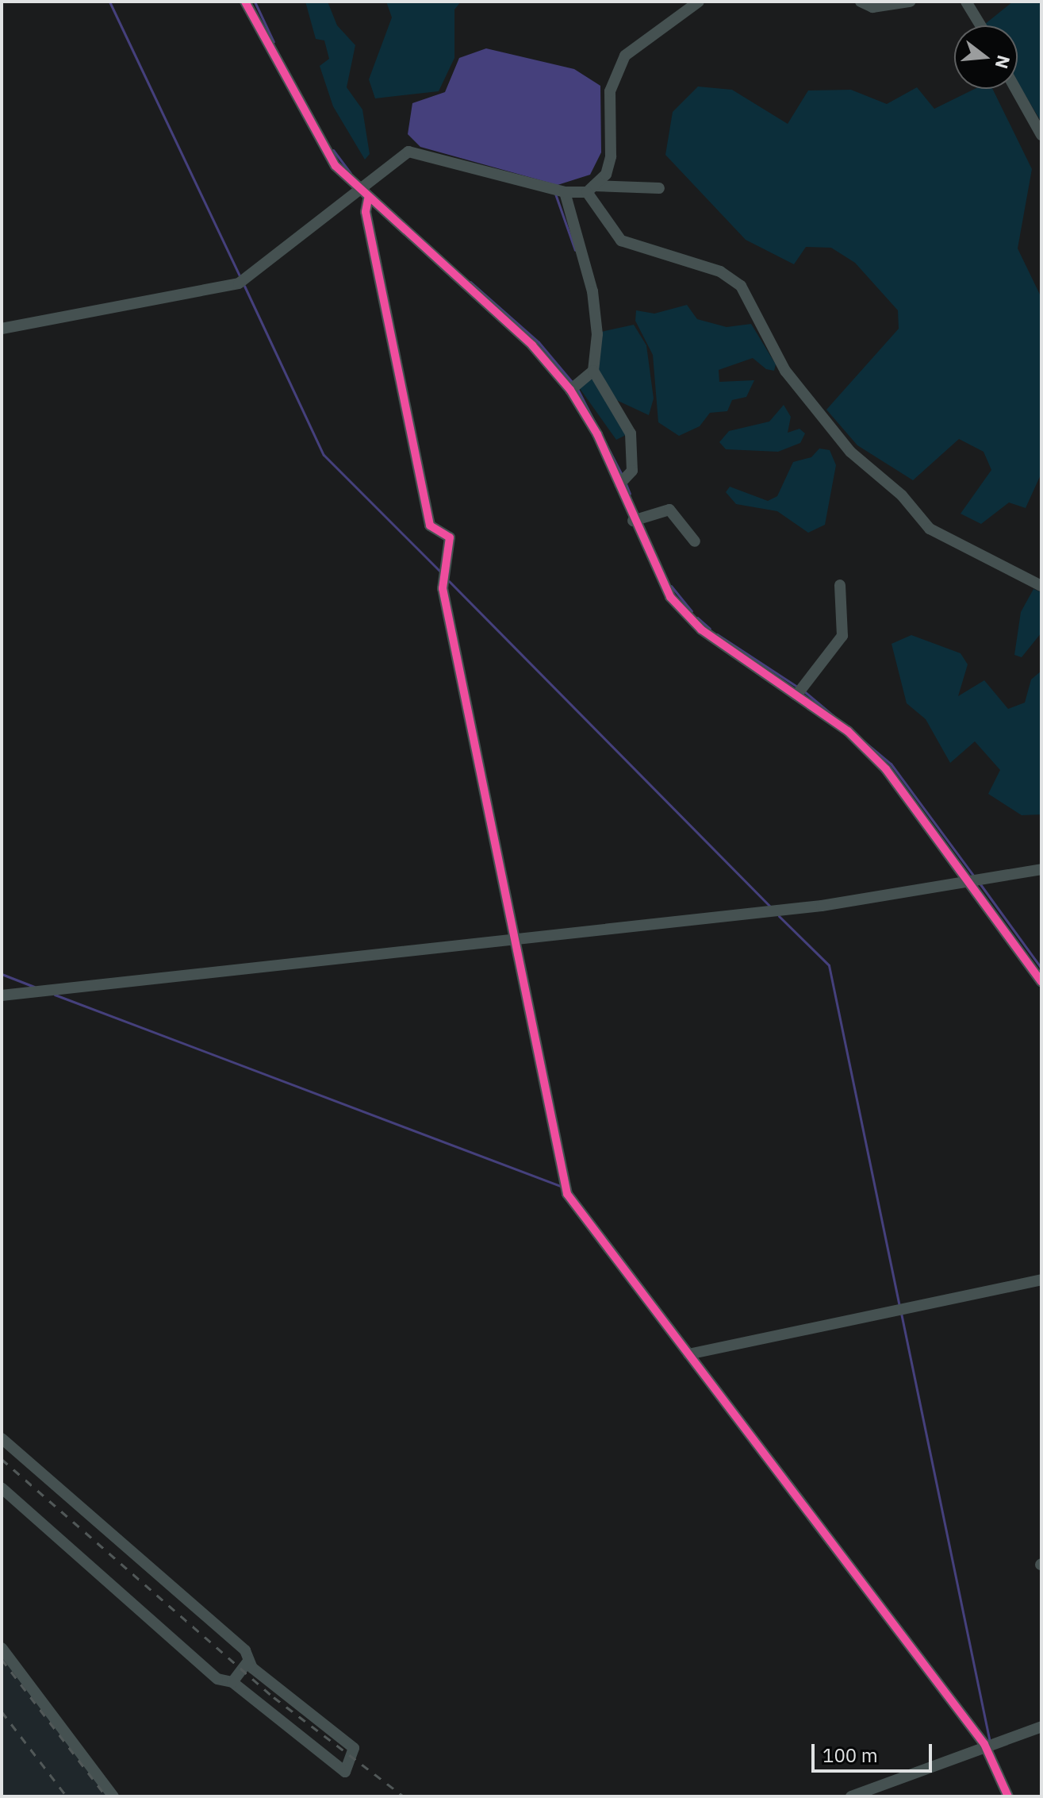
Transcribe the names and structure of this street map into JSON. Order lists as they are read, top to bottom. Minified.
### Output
{"scale_bar":"100 m","north":"right"}
